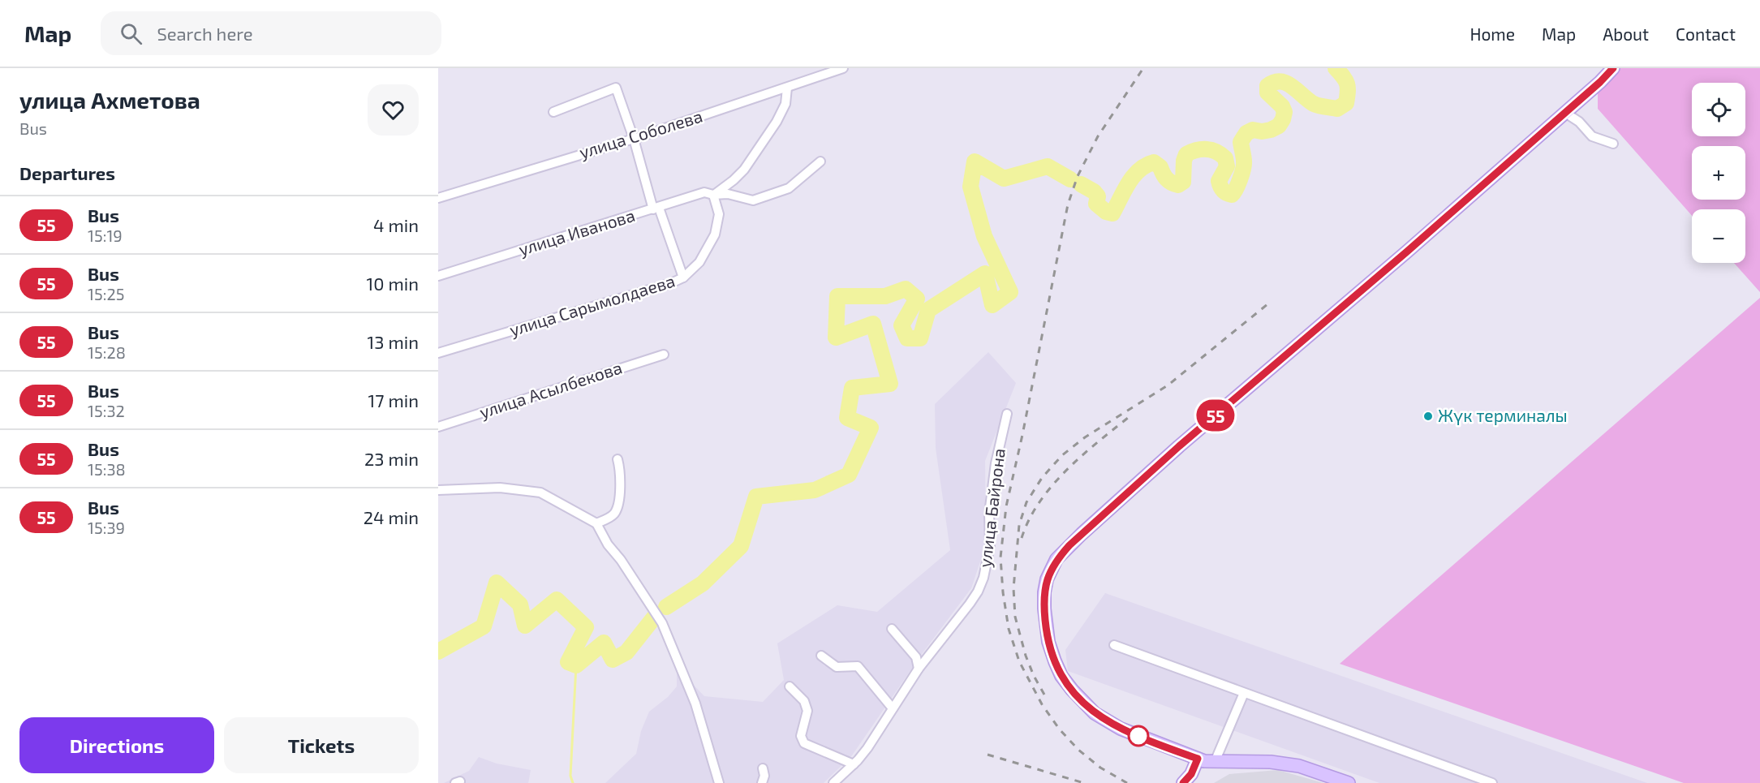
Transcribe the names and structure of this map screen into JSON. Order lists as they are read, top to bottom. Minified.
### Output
{"streets":{"street":["улица Соболева","улица Иванова","улица Сарымолдаева","улица Асылбекова","улица Байрона"]},"crossings":[["улица Иванова","улица Сарымолдаева"]],"places":["Жүк терминалы"],"lines":["bus line 55"],"page":{"header":"Map","search":"Search here","nav":["Home","Map","About","Contact"],"heading":[["улица Ахметова","Bus"],"Departures"],"on_map":"55","map_buttons":["+","−"],"list":[{"mark":"55","name":"Bus","note":"15:19","value":"4 min"},{"mark":"55","name":"Bus","note":"15:25","value":"10 min"},{"mark":"55","name":"Bus","note":"15:28","value":"13 min"},{"mark":"55","name":"Bus","note":"15:32","value":"17 min"},{"mark":"55","name":"Bus","note":"15:38","value":"23 min"},{"mark":"55","name":"Bus","note":"15:39","value":"24 min"}],"buttons":["Directions","Tickets"]}}
